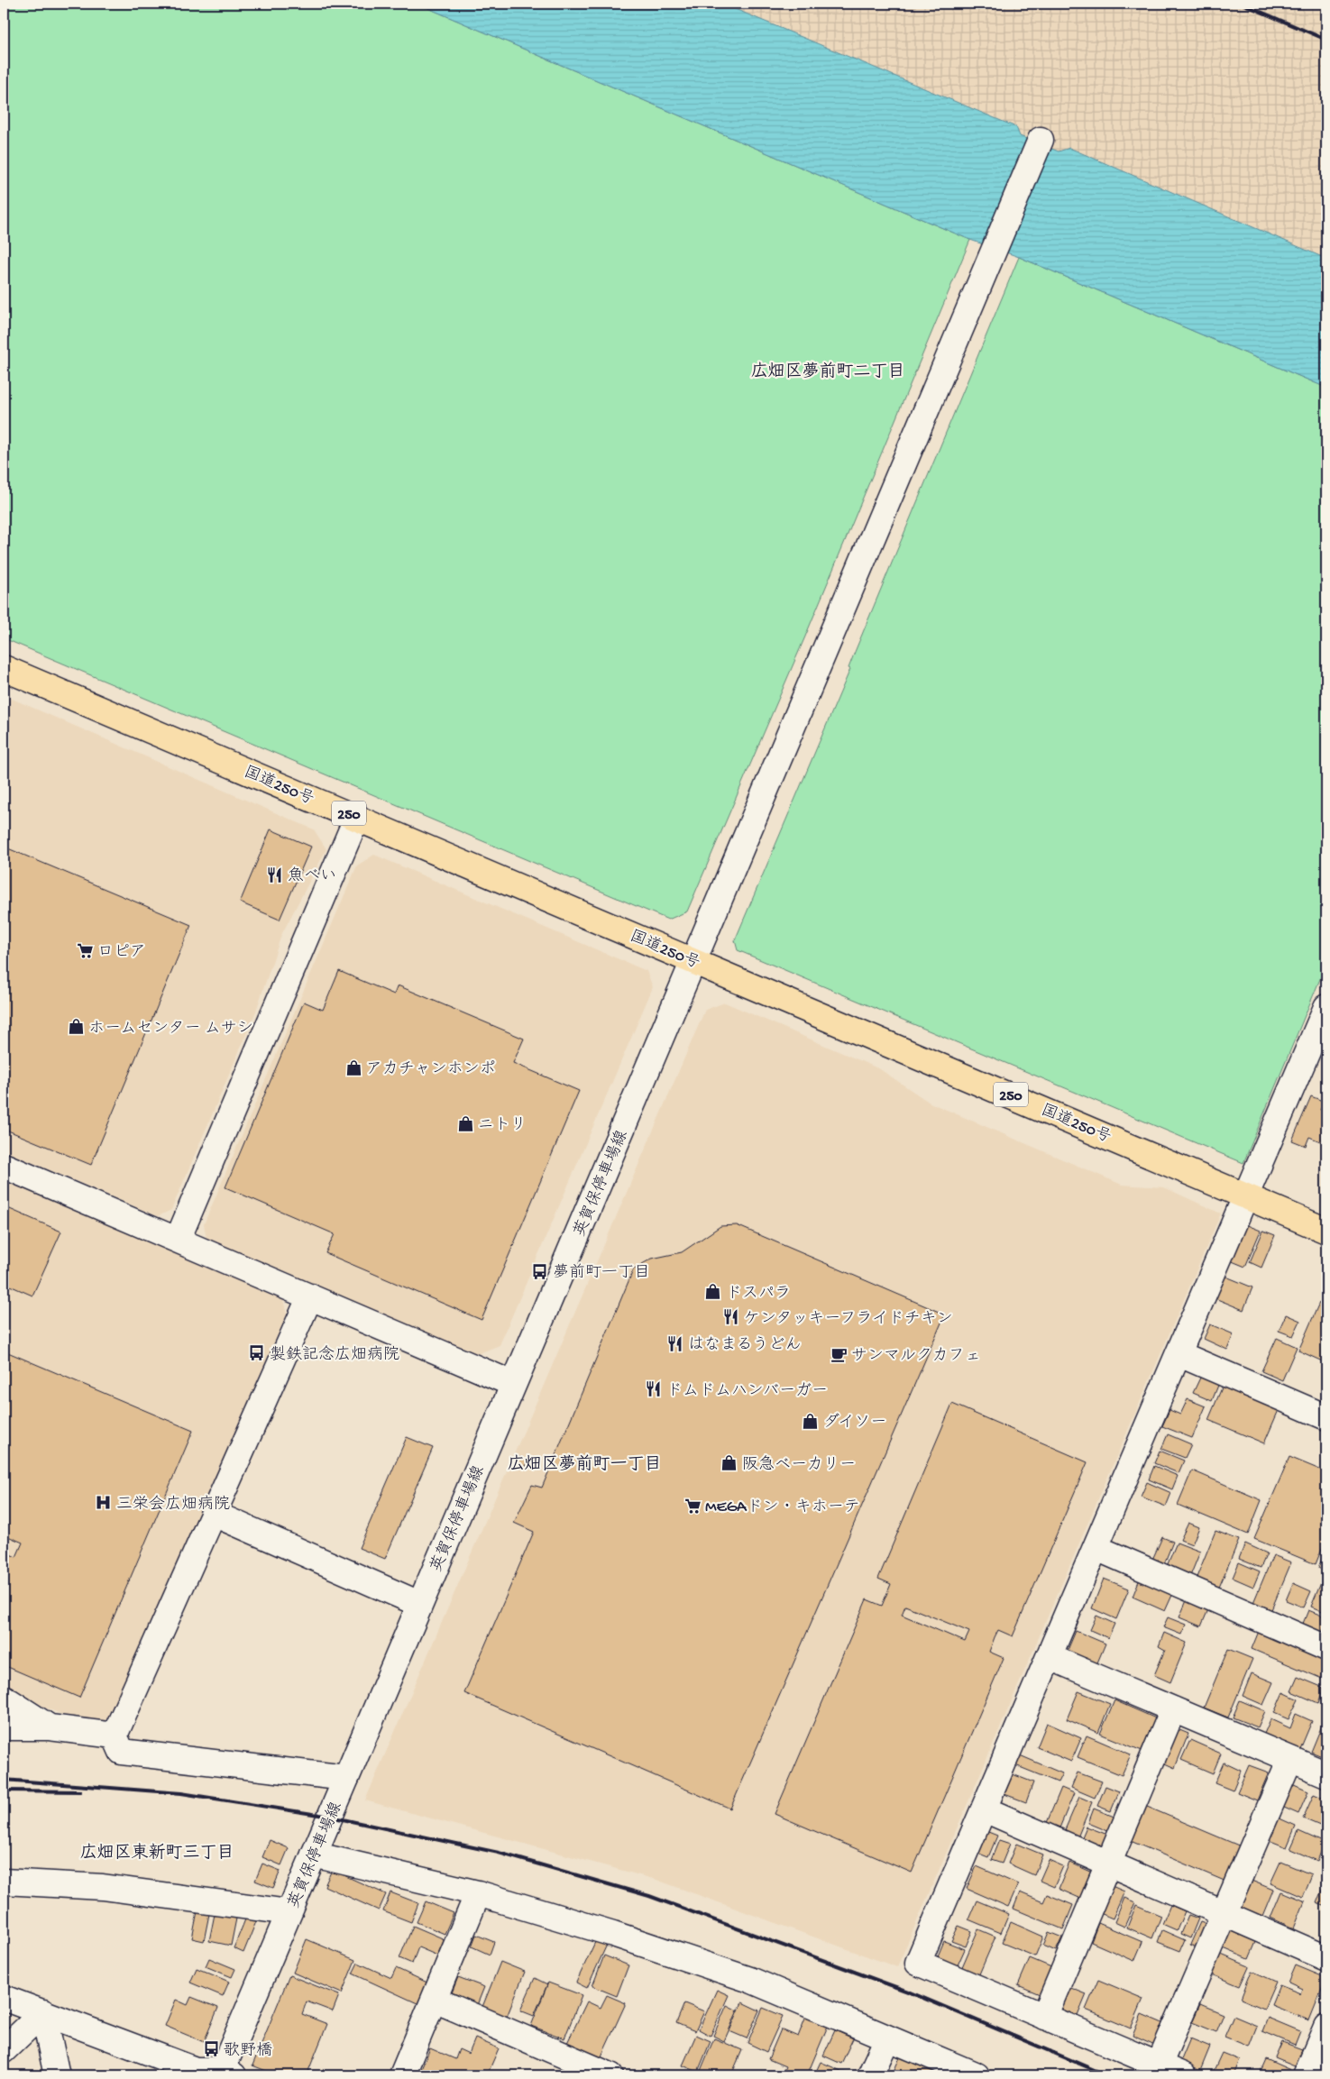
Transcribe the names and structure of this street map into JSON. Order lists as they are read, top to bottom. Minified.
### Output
{"streets":{"highway":["国道250号","250"],"street":["英賀保停車場線"]},"crossings":[["国道250号","英賀保停車場線"]],"districts":["広畑区夢前町二丁目","広畑区夢前町一丁目","広畑区東新町三丁目"],"places":{"restaurant":["魚べい","ケンタッキーフライドチキン","はなまるうどん","ドムドムハンバーガー"],"supermarket":["ロピア","MEGAドン・キホーテ"],"shop":["ホームセンター ムサシ","アカチャンホンポ","ニトリ","ドスパラ","ダイソー","阪急ベーカリー"],"bus stop":["夢前町一丁目","製鉄記念広畑病院","歌野橋"],"cafe":["サンマルクカフェ"],"hospital":["三栄会広畑病院"]}}
